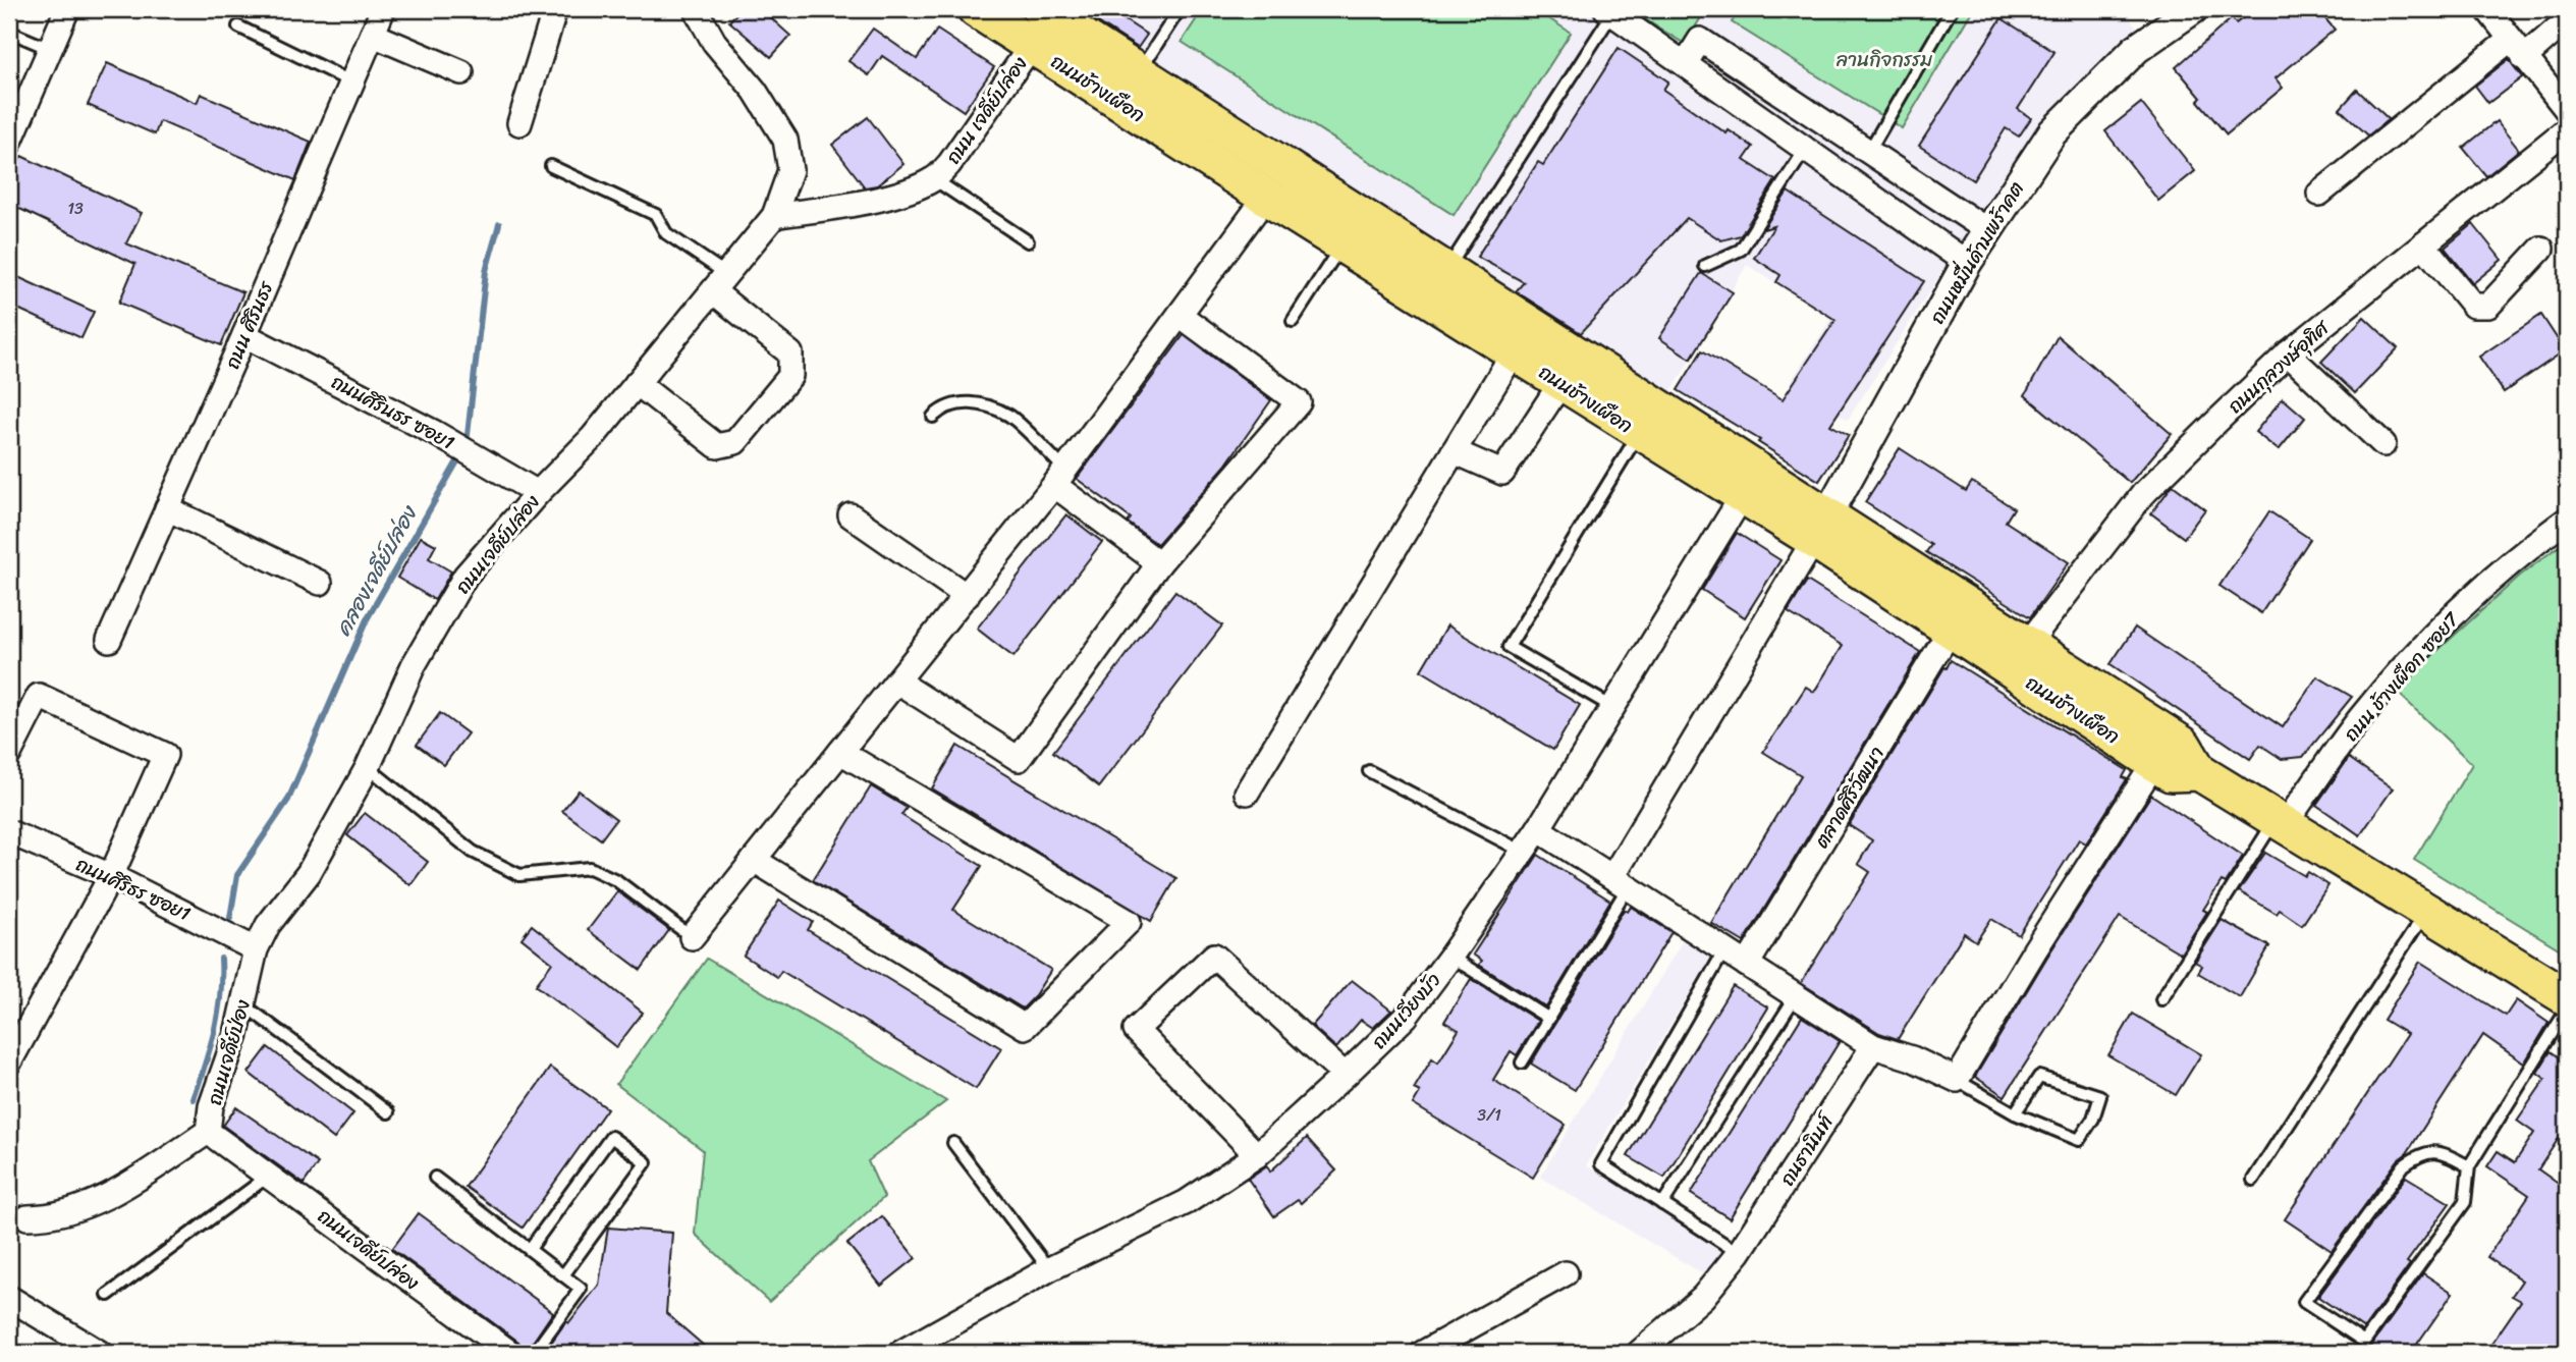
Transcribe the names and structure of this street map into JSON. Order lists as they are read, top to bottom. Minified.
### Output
{"streets":{"main road":["ถนนช้างเผือก"],"street":["ถนน เจดีย์ปล่อง","ถนนหมื่่นด้ามพร้าคต","ถนน ศิรินธร","ถนนกุลวงษ์อุทิศ","ถนนศิรินธร ซอย1","ถนนเจดีย์ปล่อง","ถนน ช้างเผือก ซอย7","ตลาดศิริวัฒนา","ถนนศิริธร ซอย1","ถนนเวียงบัว","ถนนเจดีย์ป่อง","ถนธานินท์"]},"crossings":[["ถนนช้างเผือก","ถนน เจดีย์ปล่อง"],["ถนนช้างเผือก","ถนนหมื่่นด้ามพร้าคต"],["ถนนช้างเผือก","ถนนกุลวงษ์อุทิศ"],["ถนนช้างเผือก","ถนน ช้างเผือก ซอย7"],["ถนนช้างเผือก","ตลาดศิริวัฒนา"],["ถนนช้างเผือก","ถนนเวียงบัว"],["ถนน เจดีย์ปล่อง","ถนนเจดีย์ปล่อง"],["ถนน ศิรินธร","ถนนศิรินธร ซอย1"],["ถนนศิรินธร ซอย1","ถนนเจดีย์ปล่อง"],["ถนนเจดีย์ปล่อง","ถนนศิริธร ซอย1"],["ถนนเจดีย์ปล่อง","ถนนเจดีย์ป่อง"],["ถนนศิริธร ซอย1","ถนนเจดีย์ป่อง"]],"water":["คลองเจดีย์ปล่อง"],"parks":["ลานกิจกรรม"],"house_numbers":["13","3/1"]}
